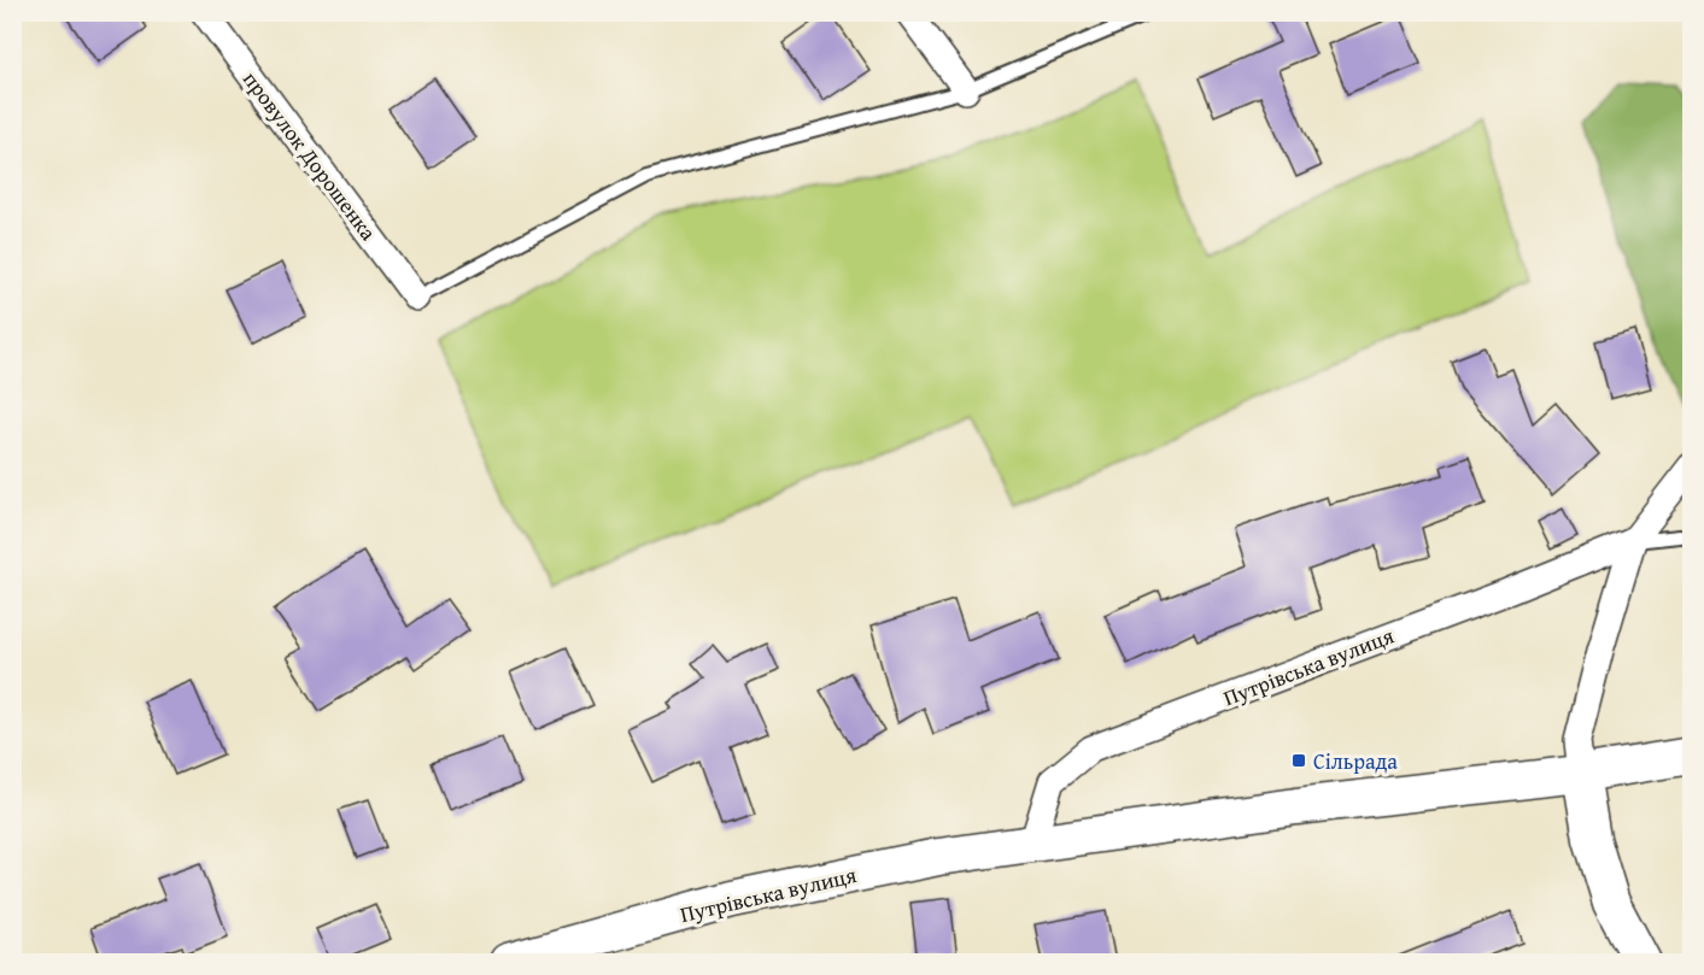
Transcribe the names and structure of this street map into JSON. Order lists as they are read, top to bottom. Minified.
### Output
{"streets":{"main road":["Путрівська вулиця"],"street":["провулок Дорошенка"]},"places":{"transit":["Сільрада"]}}
